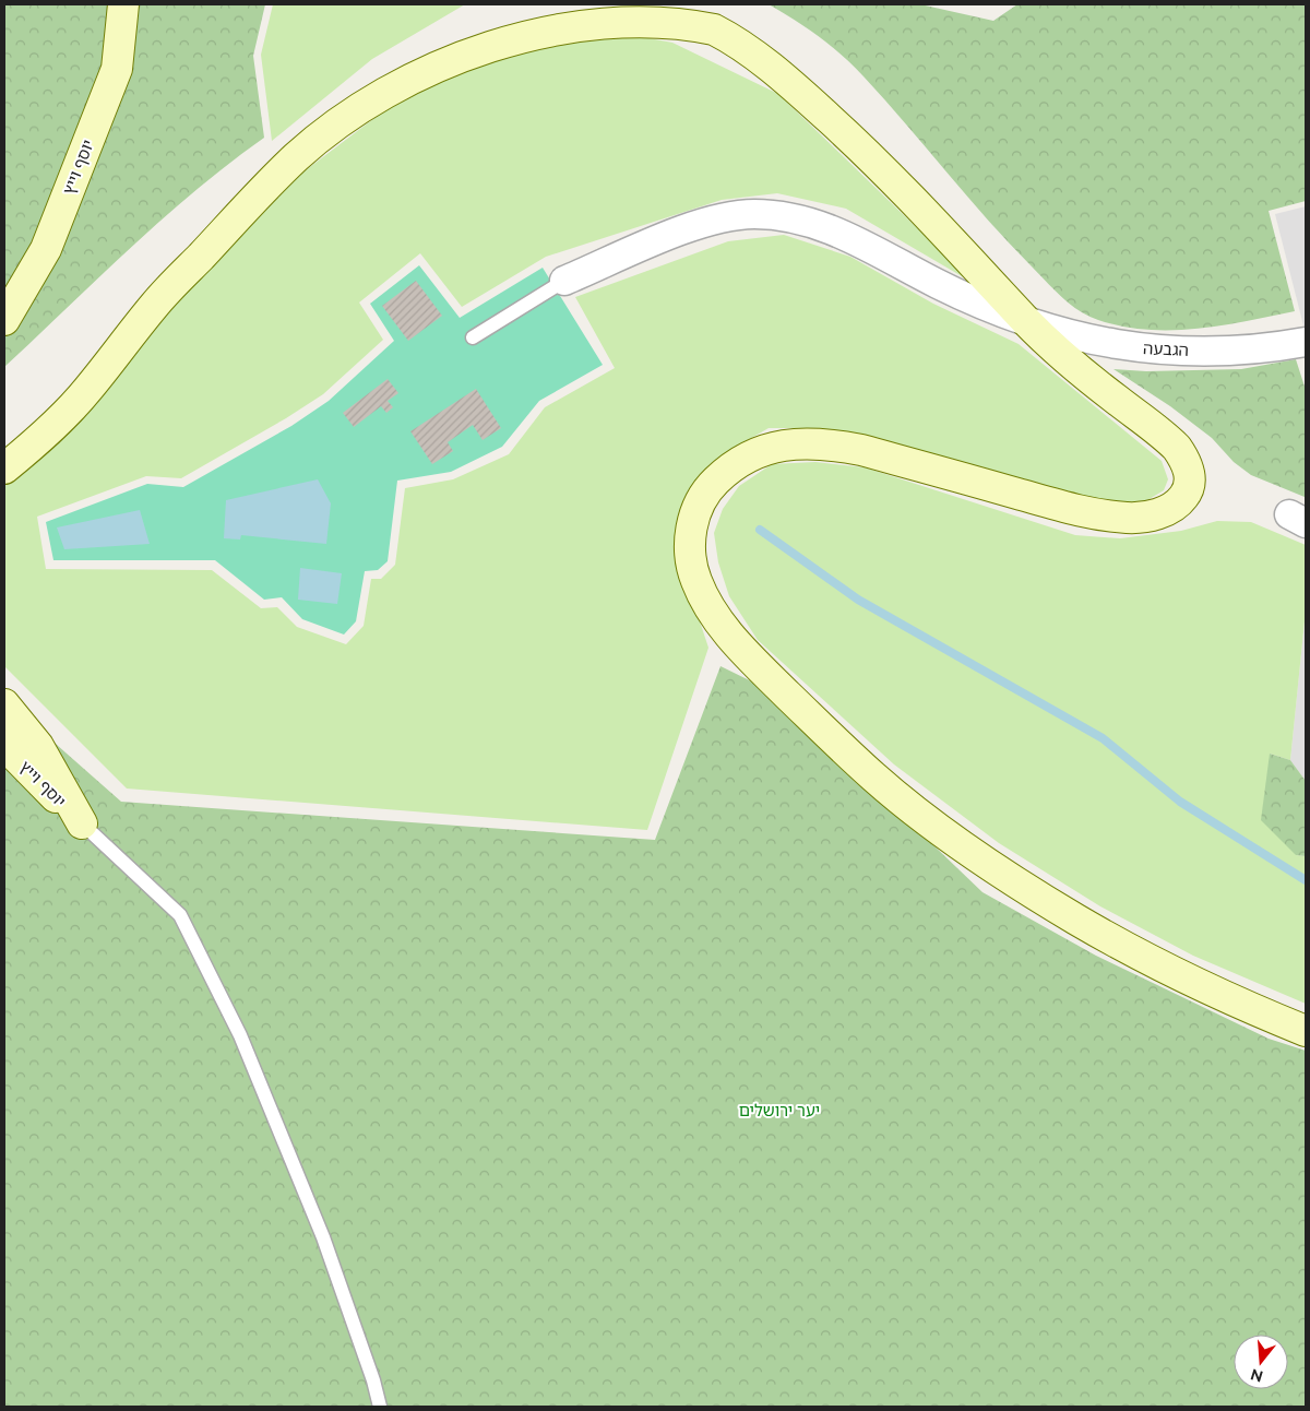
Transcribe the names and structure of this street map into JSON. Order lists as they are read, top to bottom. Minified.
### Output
{"streets":{"main road":["יוסף וייץ"],"street":["הגבעה"]},"parks":["יער ירושלים"],"north":"bottom"}
